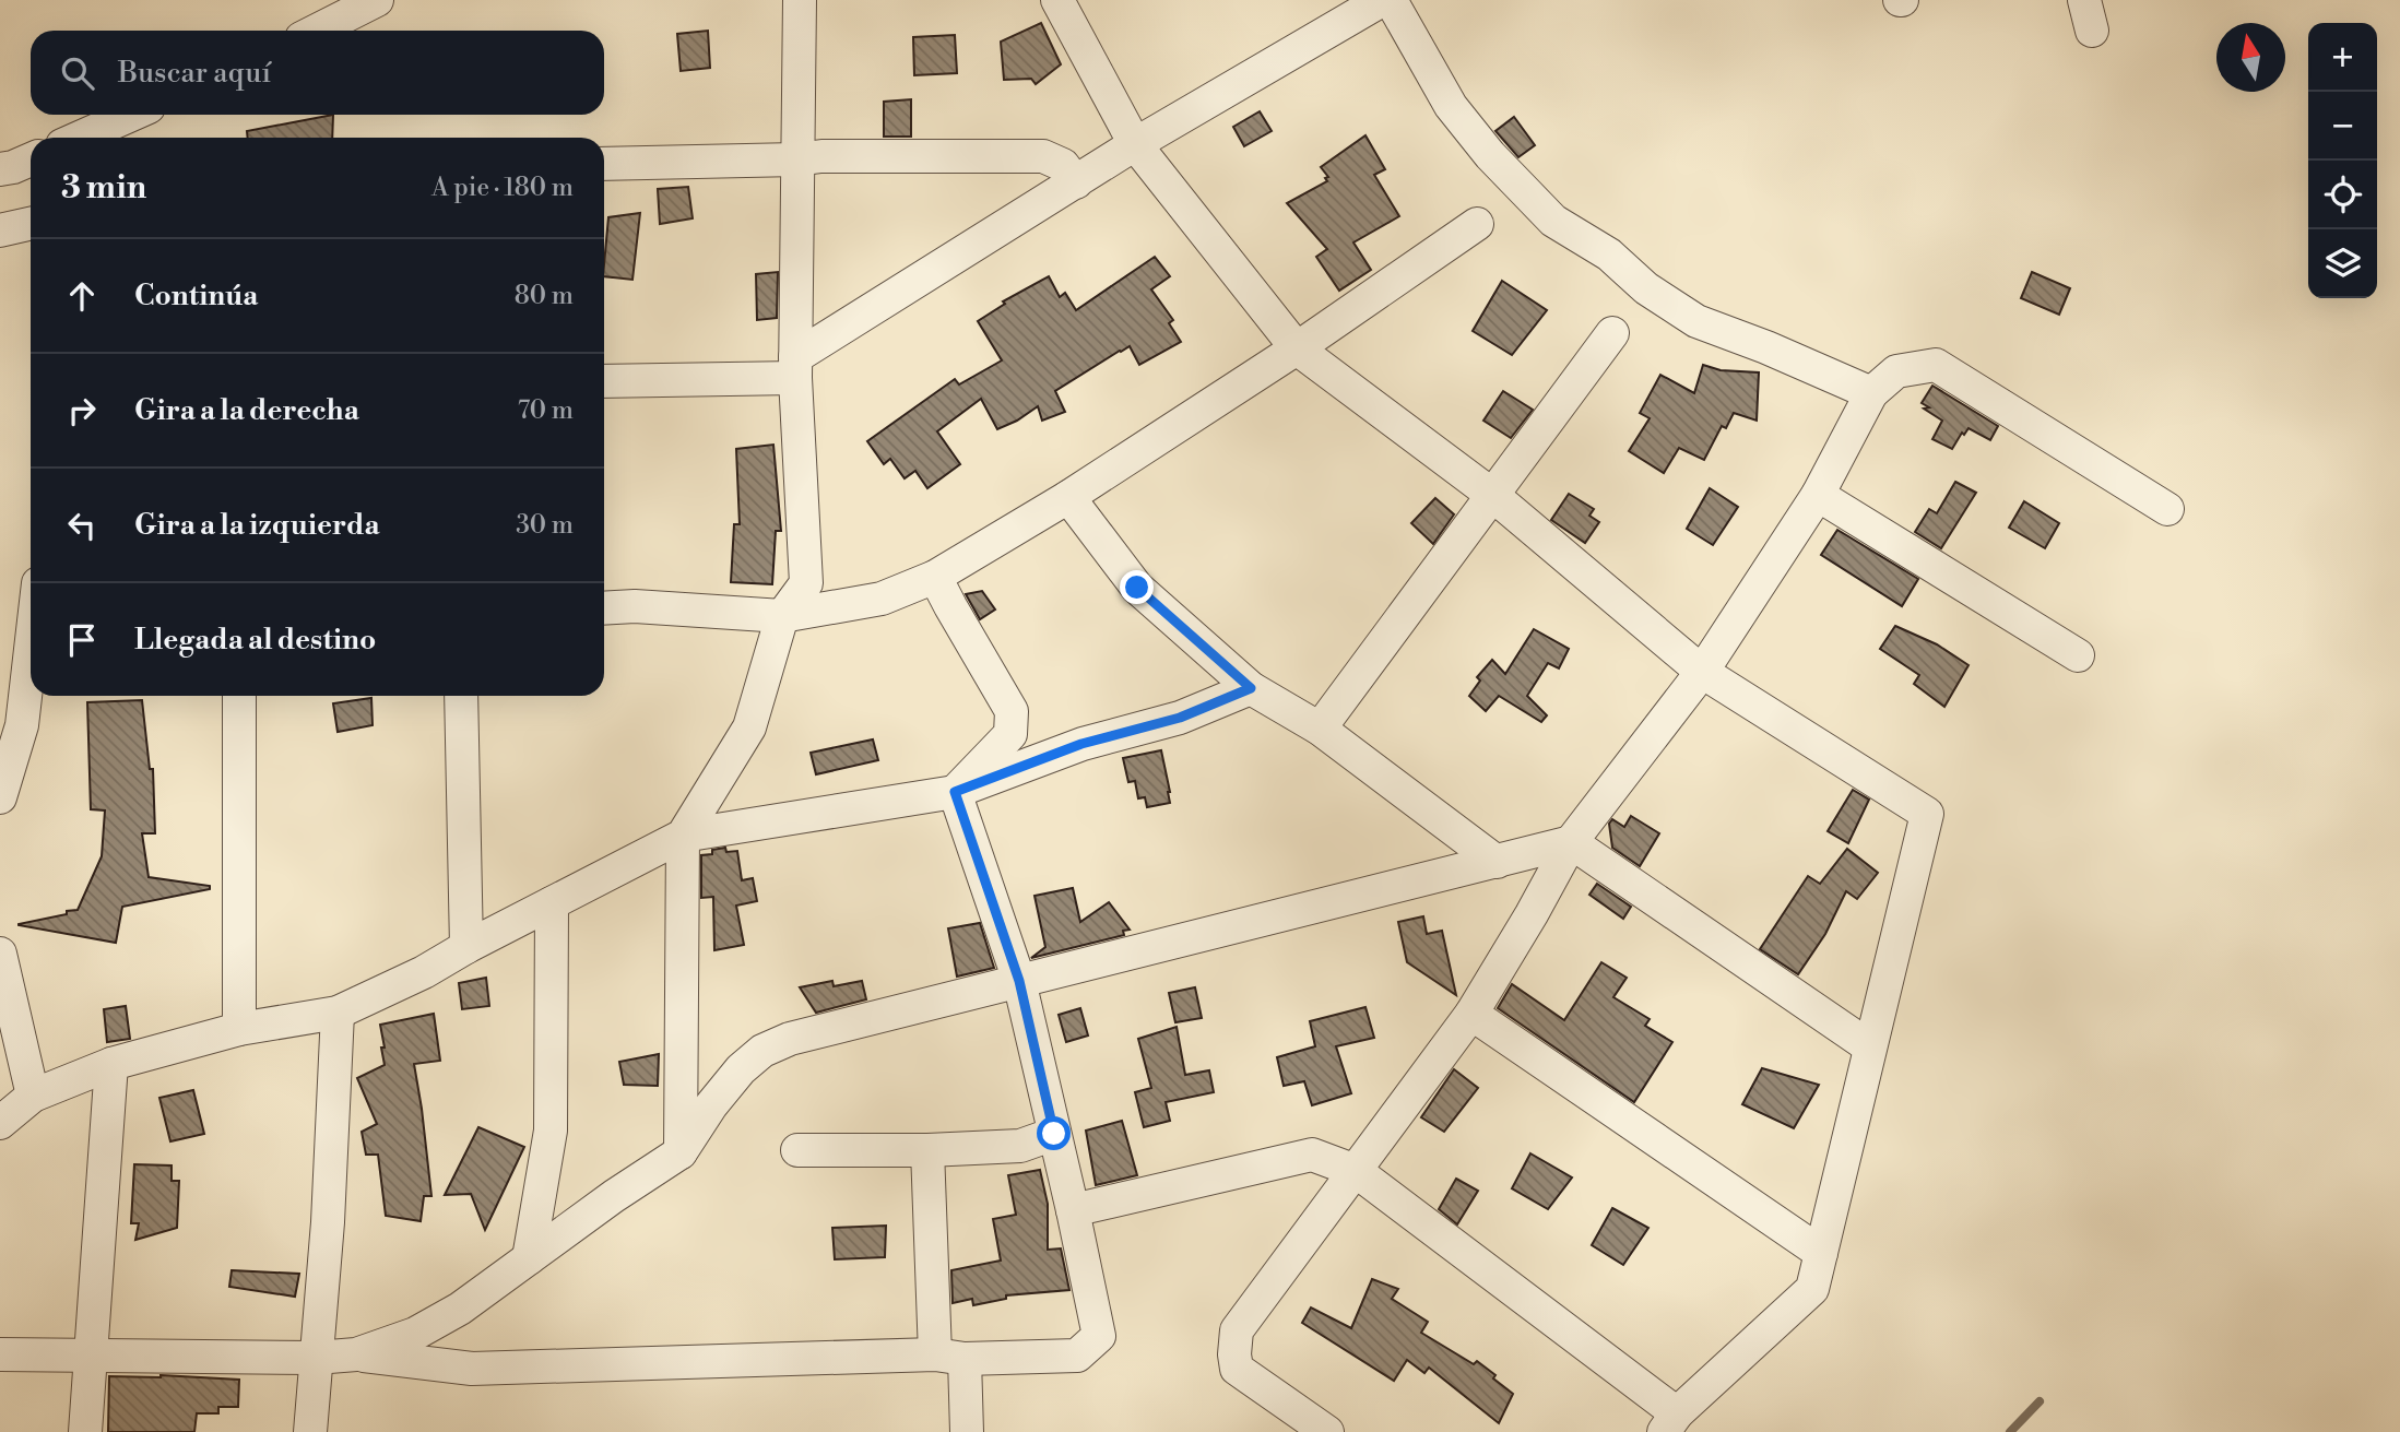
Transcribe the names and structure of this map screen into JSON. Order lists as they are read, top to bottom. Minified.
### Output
{"north":"top","page":{"map_buttons":["+","−"],"search":"Buscar aquí","heading":["3 min","A pie · 180 m"],"list":[["Continúa","80 m"],["Gira a la derecha","70 m"],["Gira a la izquierda","30 m"],"Llegada al destino"]}}
